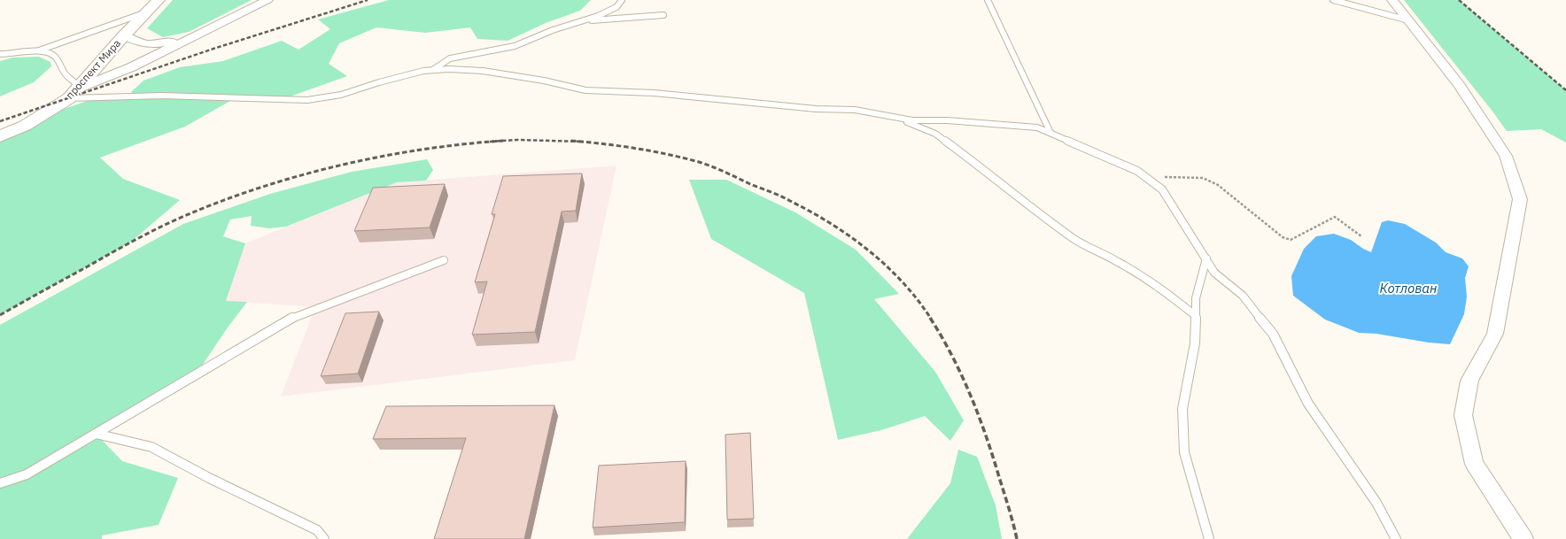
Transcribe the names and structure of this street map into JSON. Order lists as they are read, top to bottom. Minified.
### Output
{"streets":{"main road":["проспект Мира"]},"water":["Котлован"]}
